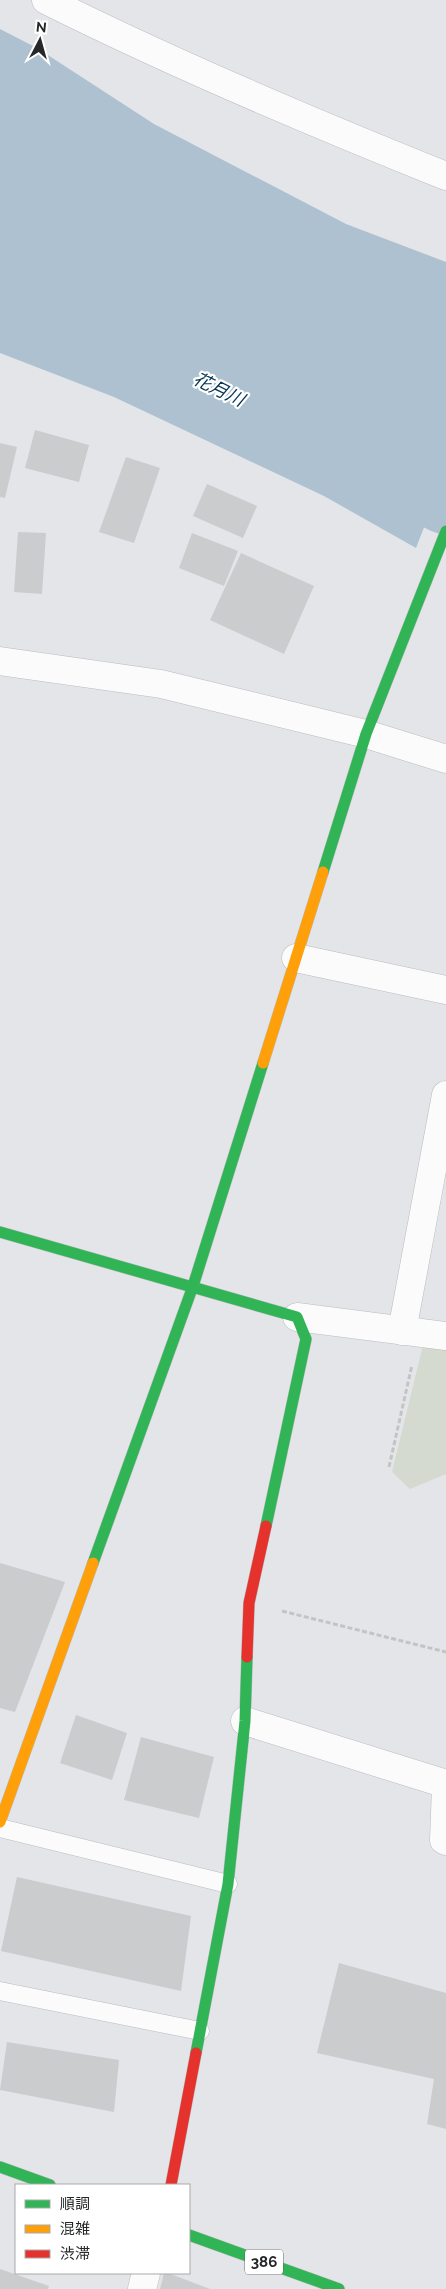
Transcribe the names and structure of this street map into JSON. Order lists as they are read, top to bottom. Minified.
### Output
{"streets":{"main road":["386"]},"water":["花月川"],"legend":["順調","混雑","渋滞"],"north":"top"}
